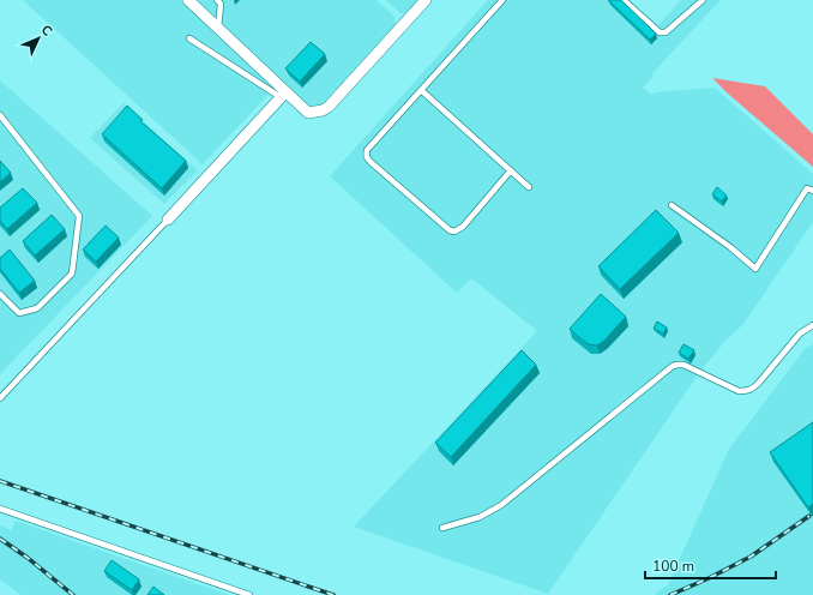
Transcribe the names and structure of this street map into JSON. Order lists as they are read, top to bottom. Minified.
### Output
{"scale_bar":"100 m","north":"top right"}
